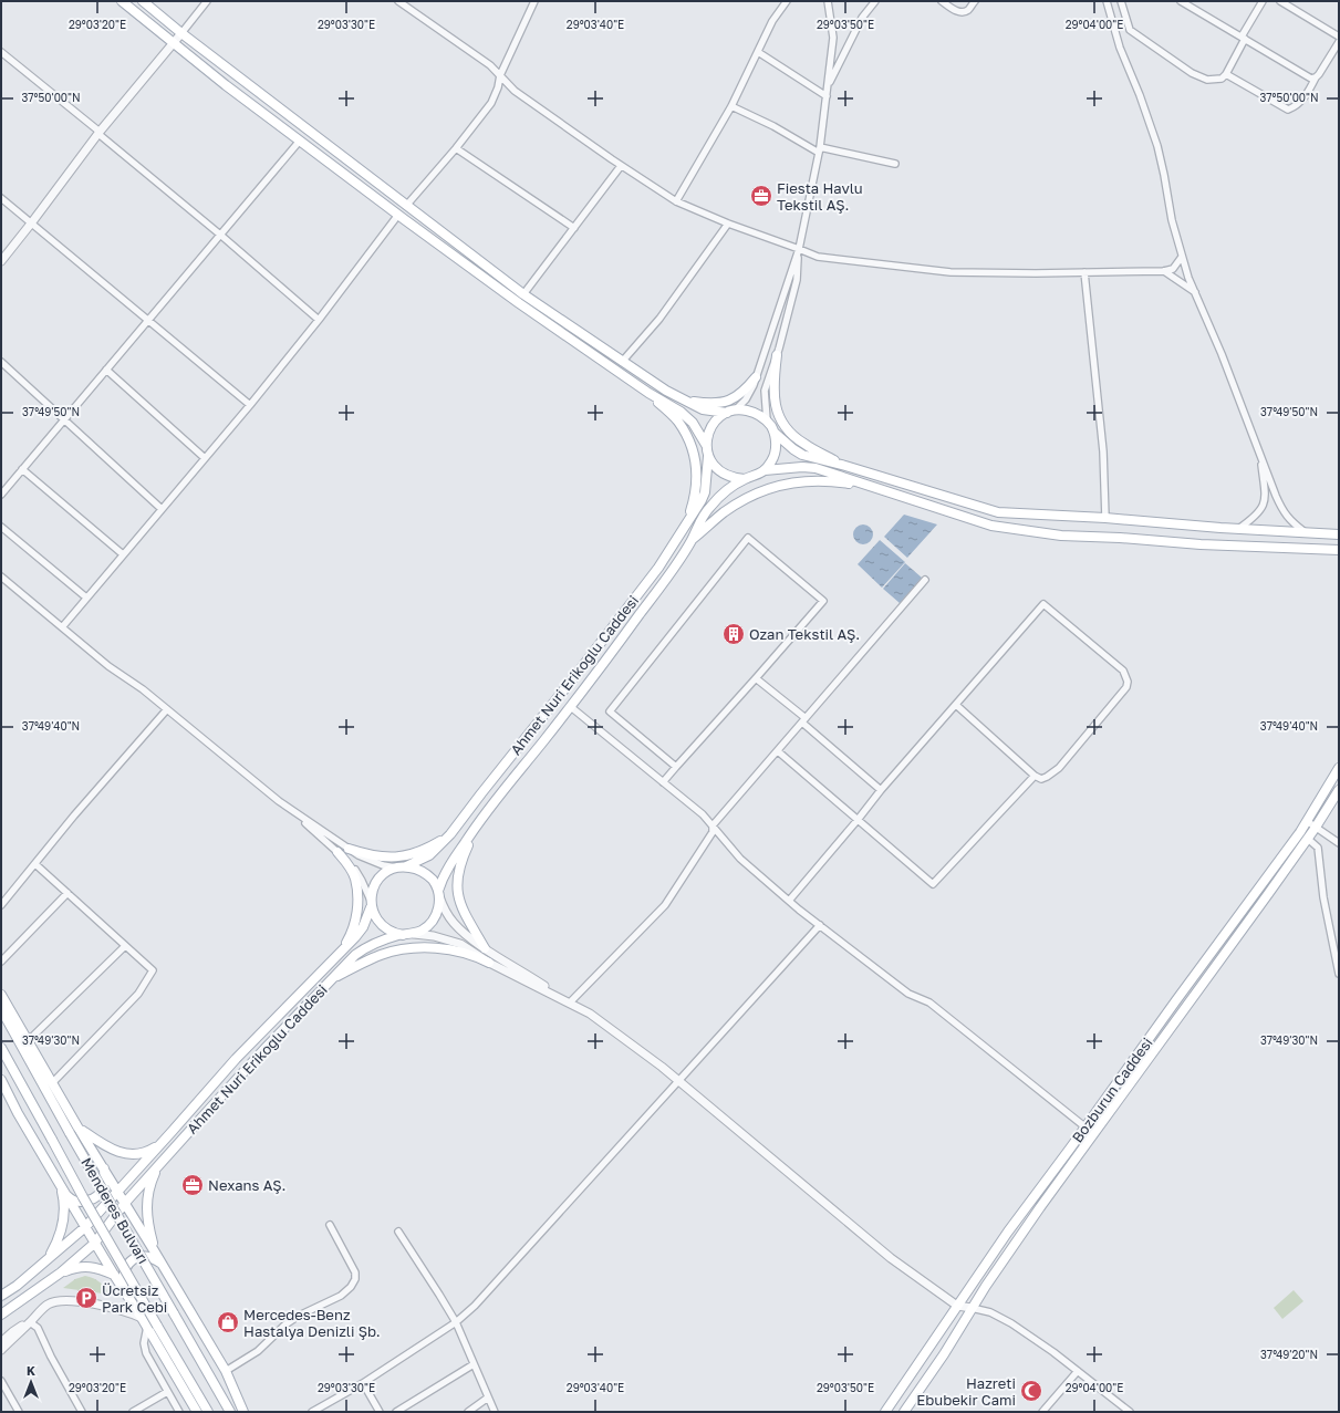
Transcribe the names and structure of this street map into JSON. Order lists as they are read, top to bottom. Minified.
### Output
{"streets":{"main road":["Ahmet Nuri Erikoğlu Caddesi","Bozburun Caddesi","Menderes Bulvarı"]},"places":{"office":["Fiesta Havlu Tekstil AŞ.","Nexans AŞ."],"building":["Ozan Tekstil AŞ."],"parking":["Ücretsiz Park Cebi"],"shop":["Mercedes-Benz Hastalya Denizli Şb."],"mosque":["Hazreti Ebubekir Cami"]},"north":"top","coordinates":["29°03'20\"E","29°03'30\"E","29°03'40\"E","29°03'50\"E","29°04'00\"E","37°50'00\"N","37°49'50\"N","37°49'40\"N","37°49'30\"N","37°49'20\"N"]}
